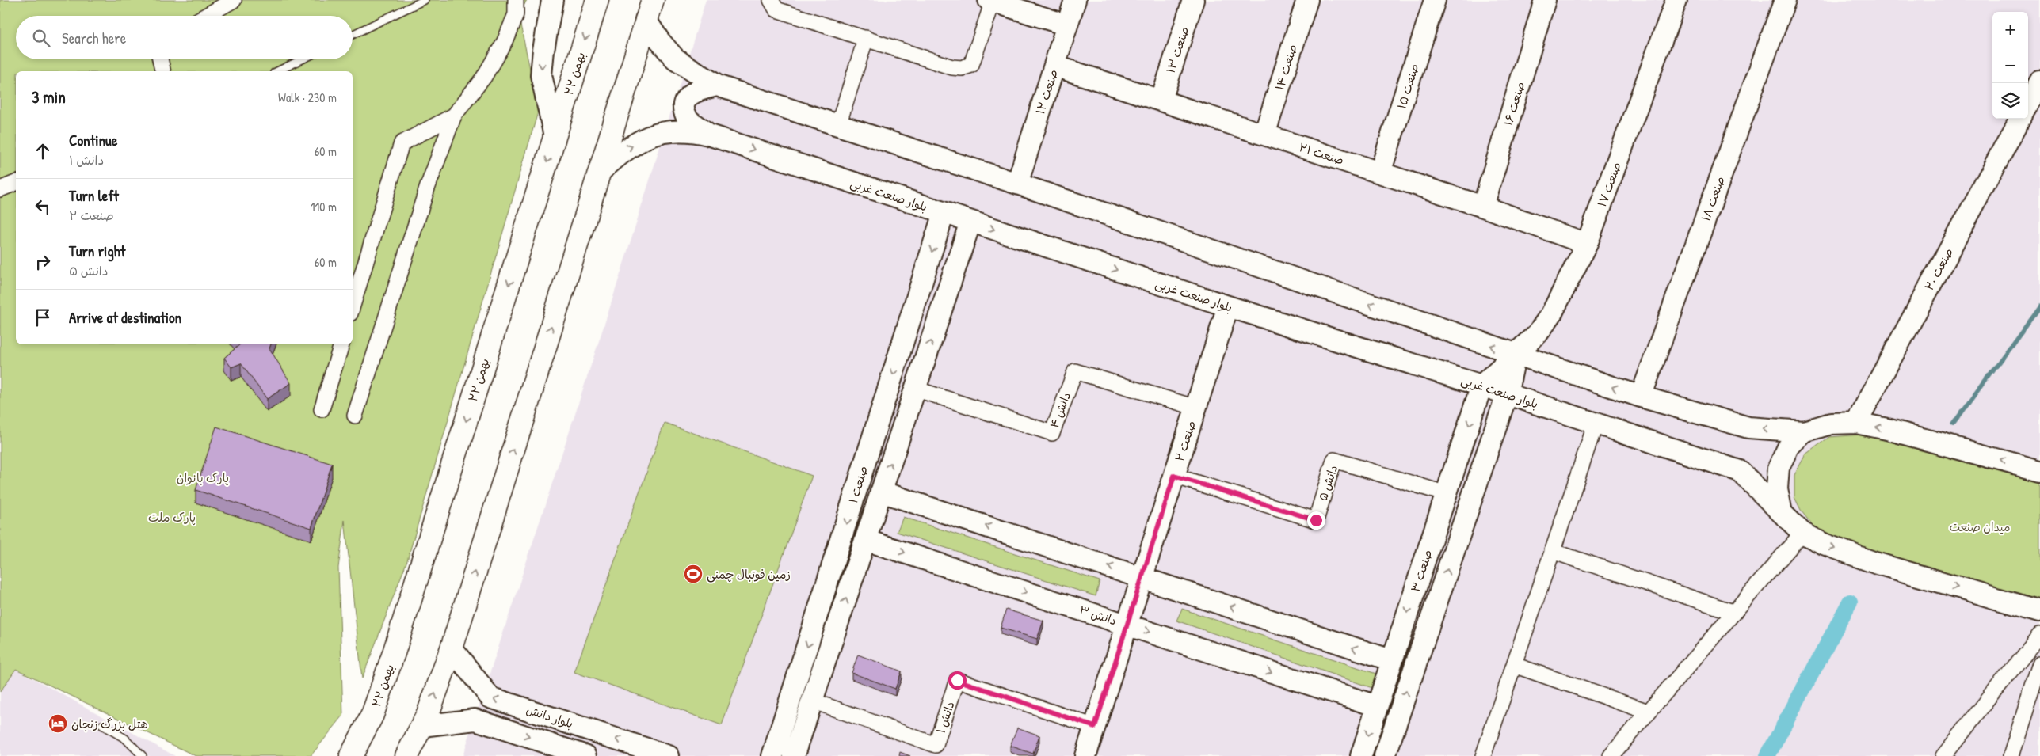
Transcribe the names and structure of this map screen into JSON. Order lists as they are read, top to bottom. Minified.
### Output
{"streets":{"highway":["۲۲ بهمن"],"street":["صنعت ۱۳","صنعت ۱۴","صنعت ۱۵","صنعت ۱۲","صنعت ۱۶","صنعت ۲۱","صنعت ۱۷","بلوار صنعت غربی","صنعت ۱۸","صنعت ۲۰","دانش ۴","صنعت ۲","دانش ۵","صنعت ۱","صنعت ۳","دانش ۳","بلوار دانش","دانش ۱"]},"crossings":[["صنعت ۱۳","صنعت ۲۱"],["صنعت ۱۴","صنعت ۲۱"],["صنعت ۱۵","صنعت ۲۱"],["صنعت ۱۲","صنعت ۲۱"],["صنعت ۱۶","صنعت ۲۱"],["صنعت ۲۱","صنعت ۱۷"],["صنعت ۱۷","بلوار صنعت غربی"],["صنعت ۱۷","صنعت ۳"],["بلوار صنعت غربی","صنعت ۲"],["بلوار صنعت غربی","صنعت ۱"],["بلوار صنعت غربی","صنعت ۳"],["دانش ۴","صنعت ۲"],["دانش ۴","صنعت ۱"],["صنعت ۲","دانش ۵"],["صنعت ۲","دانش ۳"],["صنعت ۲","دانش ۱"],["دانش ۵","صنعت ۳"],["صنعت ۱","دانش ۳"],["صنعت ۱","دانش ۱"],["صنعت ۳","دانش ۳"]],"parks":["پارک بانوان","پارک ملت","میدان صنعت"],"places":{"sports":["زمین فوتبال چمنی"],"hotel":["هتل بزرگ زنجان"]},"page":{"map_buttons":["+","−"],"search":"Search here","heading":["3 min","Walk · 230 m"],"list":[["Continue","دانش ۱","60 m"],["Turn left","صنعت ۲","110 m"],["Turn right","دانش ۵","60 m"],"Arrive at destination"]}}
